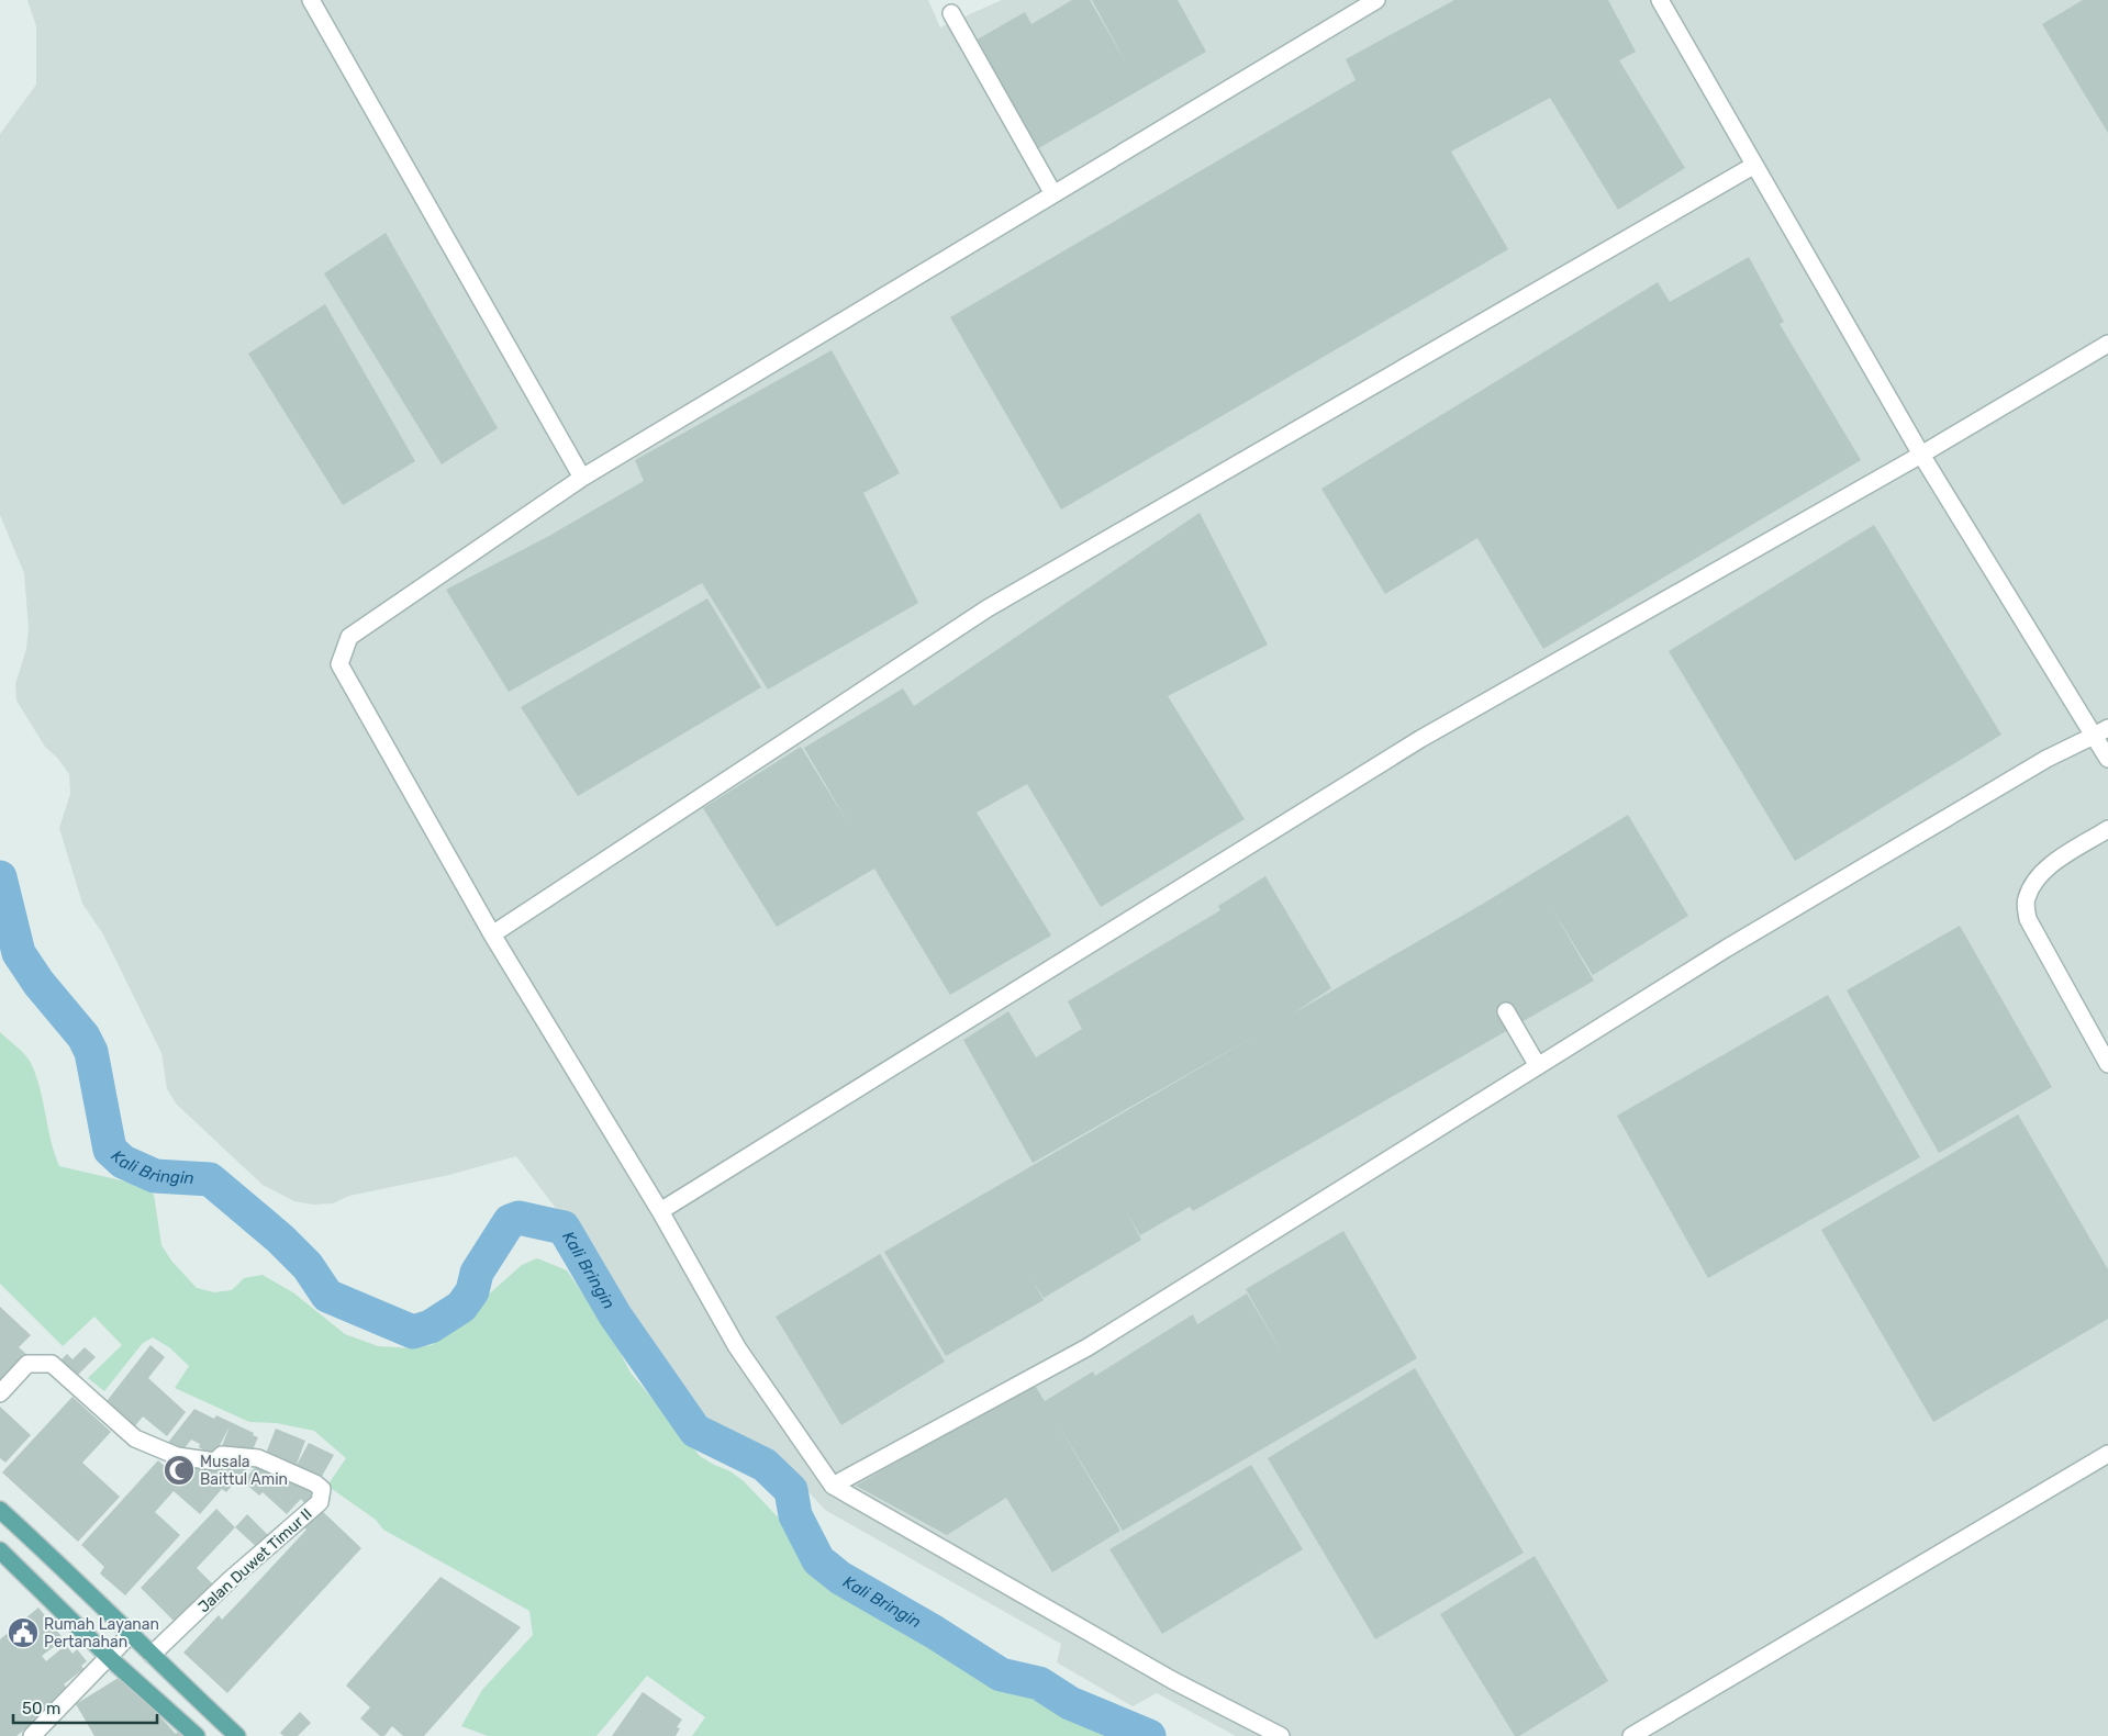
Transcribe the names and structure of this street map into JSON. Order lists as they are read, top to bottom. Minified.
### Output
{"streets":{"street":["Jalan Duwet Timur II"]},"water":["Kali Bringin"],"places":{"mosque":["Musala Baittul Amin"],"public building":["Rumah Layanan Pertanahan"]},"scale_bar":"50 m"}
